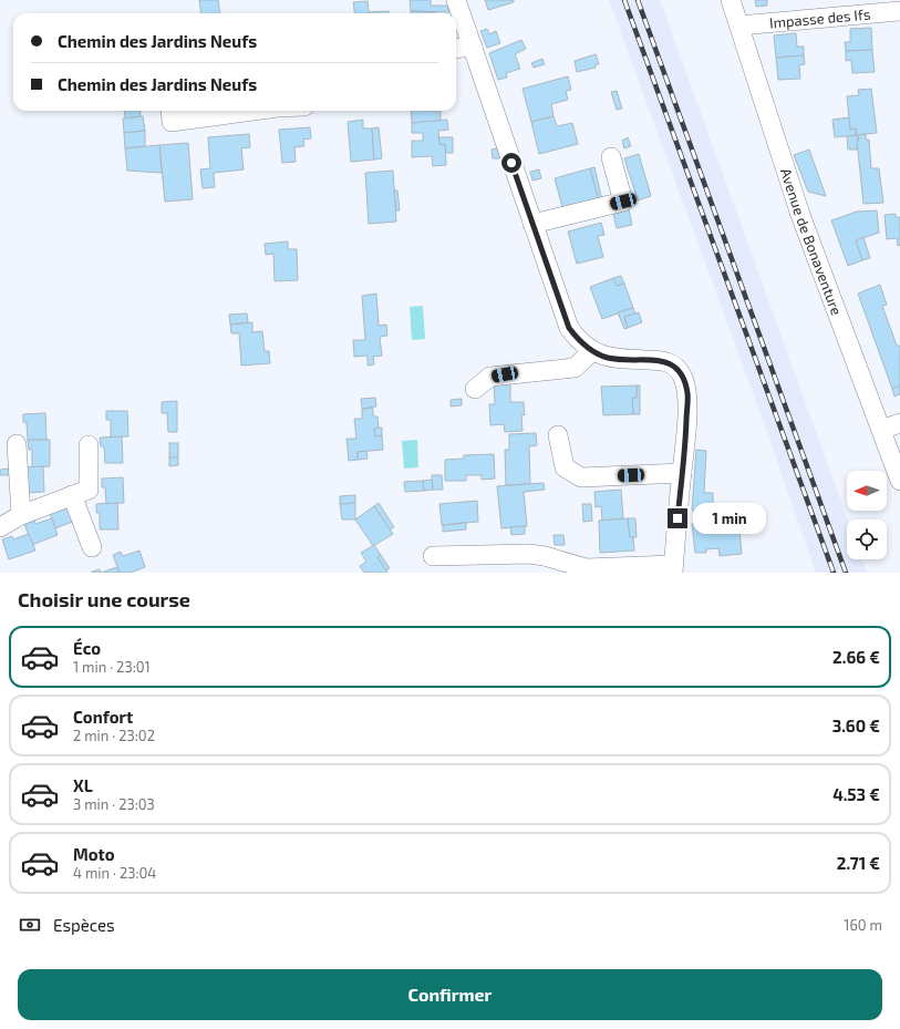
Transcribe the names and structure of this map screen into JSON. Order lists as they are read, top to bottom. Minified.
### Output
{"streets":{"street":["Impasse des Ifs","Avenue de Bonaventure"]},"crossings":[["Impasse des Ifs","Avenue de Bonaventure"]],"north":"left","page":{"banner":["Chemin des Jardins Neufs","Chemin des Jardins Neufs"],"bubble":"1 min","heading":"Choisir une course","list":[{"name":"Éco","note":"1 min · 23:01","value":"2.66 €"},{"name":"Confort","note":"2 min · 23:02","value":"3.60 €"},{"name":"XL","note":"3 min · 23:03","value":"4.53 €"},{"name":"Moto","note":"4 min · 23:04","value":"2.71 €"}],"pay":["Espèces","160 m"],"buttons":"Confirmer"}}
